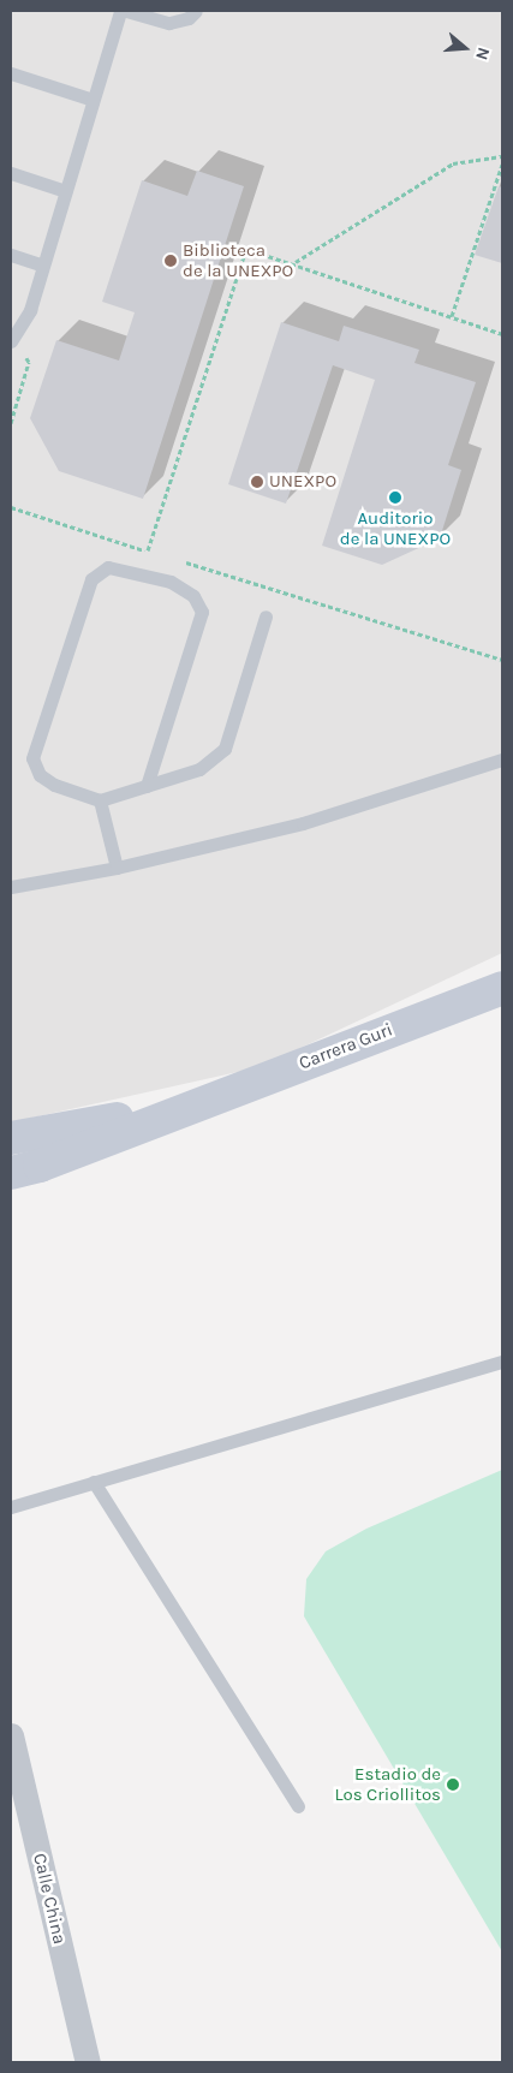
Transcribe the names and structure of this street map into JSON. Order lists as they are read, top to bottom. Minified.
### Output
{"streets":{"street":["Carrera Guri","Calle China"]},"places":["Biblioteca de la UNEXPO","UNEXPO","Auditorio de la UNEXPO","Estadio de Los Criollitos"],"north":"right"}
